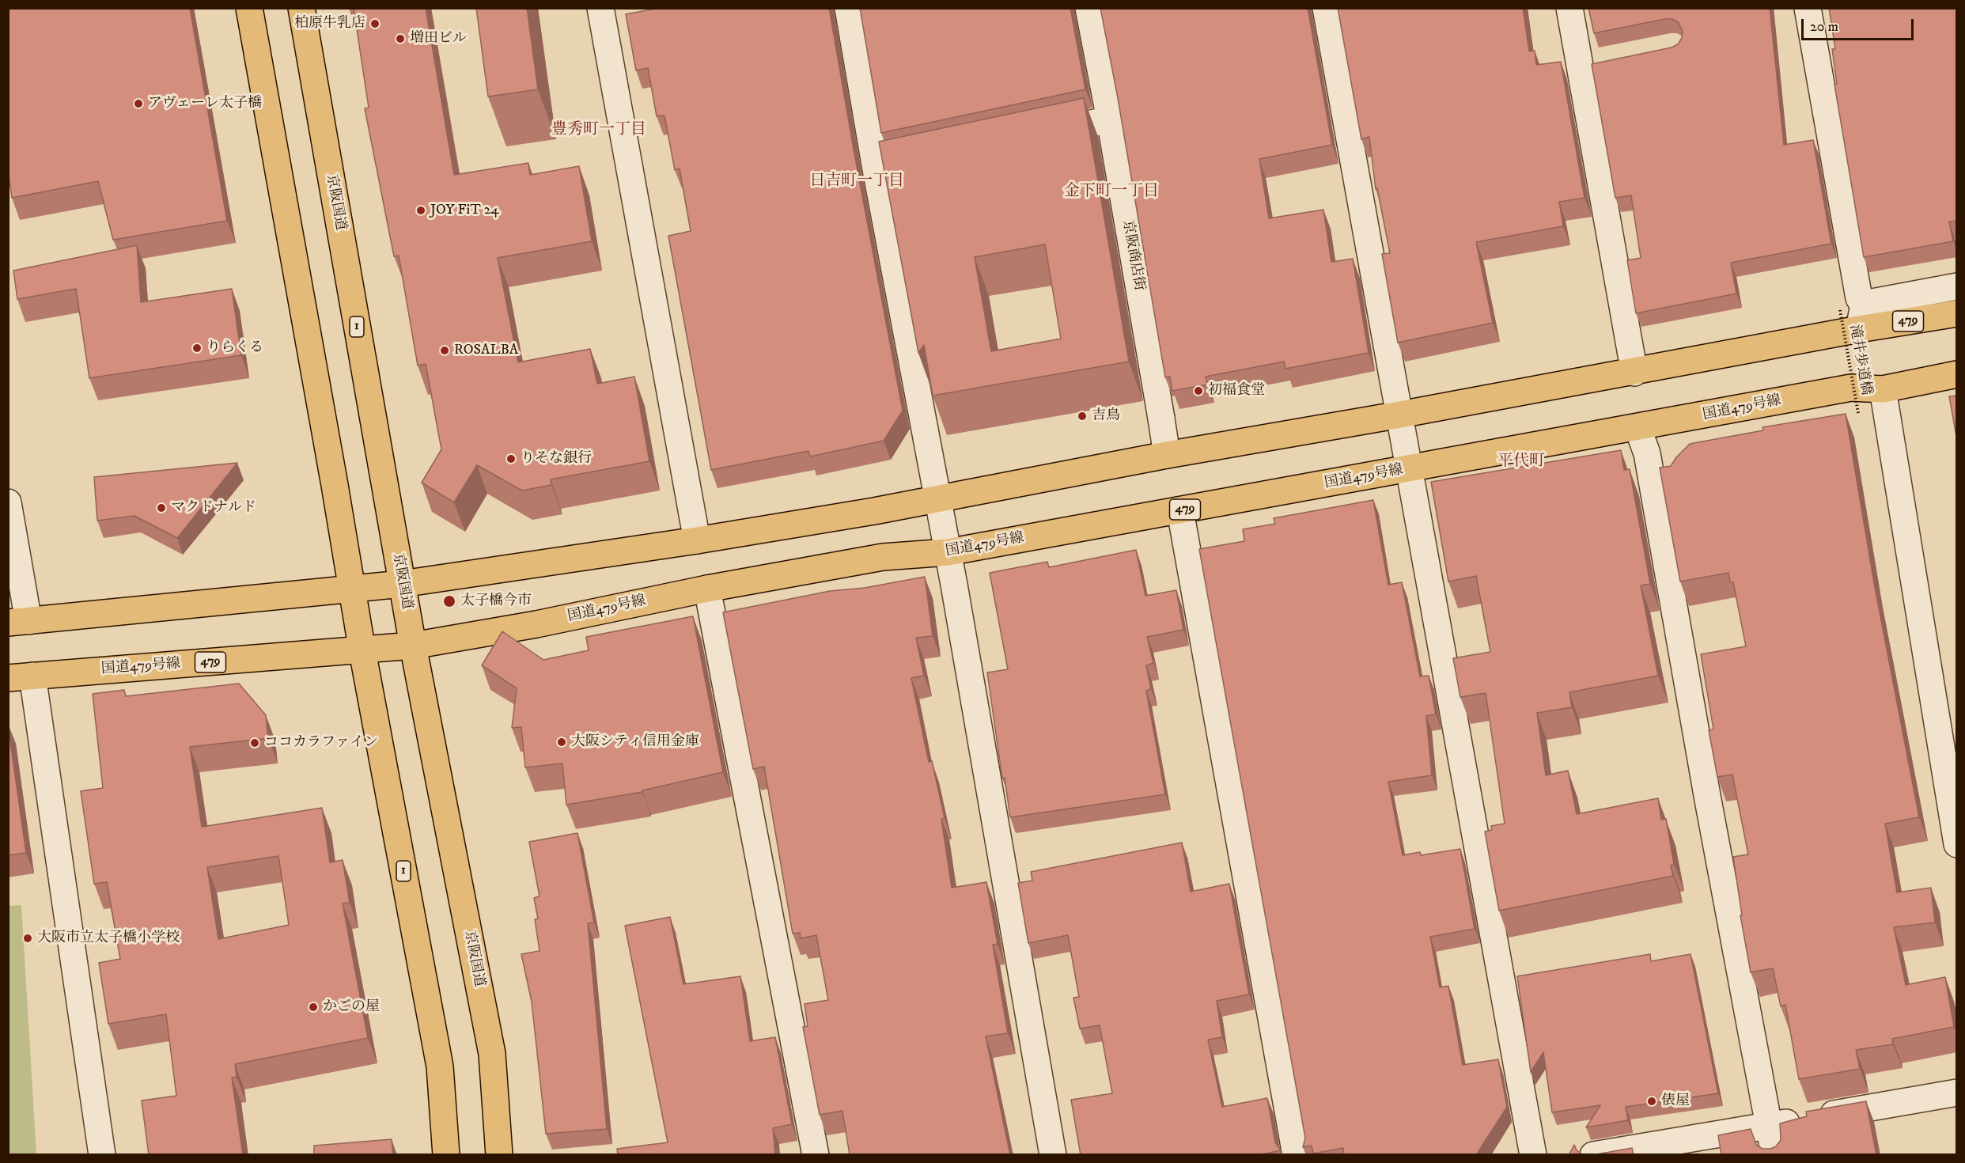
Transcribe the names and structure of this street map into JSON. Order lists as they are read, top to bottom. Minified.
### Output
{"streets":{"highway":["京阪国道","479","1","国道479号線"],"street":["京阪商店街"],"path":["滝井歩道橋"]},"crossings":[["京阪国道","479"],["京阪国道","国道479号線"],["京阪商店街","479"],["479","1"],["1","国道479号線"]],"districts":["豊秀町一丁目","日吉町一丁目","金下町一丁目","平代町"],"places":["柏原牛乳店","増田ビル","アヴェーレ太子橋","JOY FiT 24","りらくる","ROSALBA","初福食堂","吉鳥","りそな銀行","マクドナルド","太子橋今市","大阪シティ信用金庫","ココカラファイン","大阪市立太子橋小学校","かごの屋","俵屋"],"scale_bar":"20 m"}
